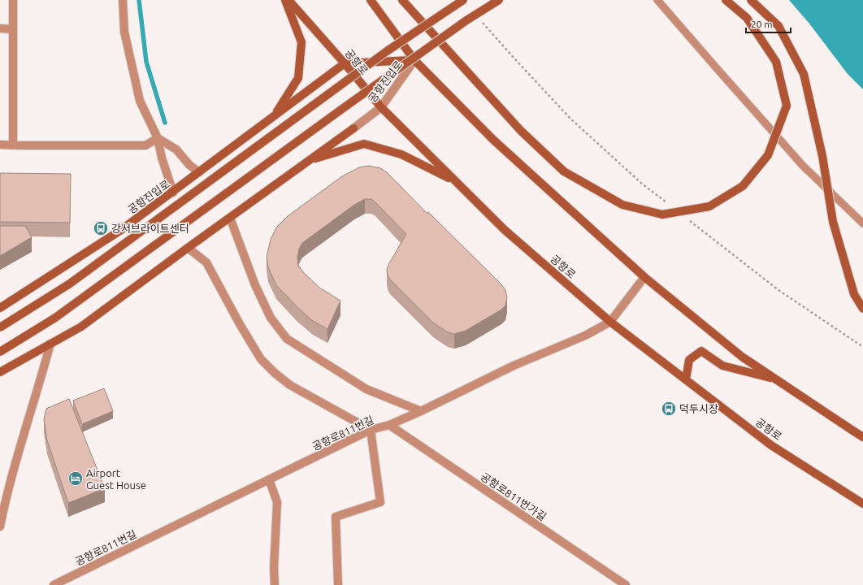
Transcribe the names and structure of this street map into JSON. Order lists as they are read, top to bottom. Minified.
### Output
{"streets":{"main road":["공항로","공항진입로"],"street":["공항로811번길","공항로811번가길"]},"crossings":[["공항로","공항진입로"],["공항로","공항로811번길"],["공항로811번길","공항로811번가길"]],"places":{"bus stop":["강서브라이트센터","덕두시장"],"hotel":["Airport Guest House"]},"scale_bar":"20 m"}
